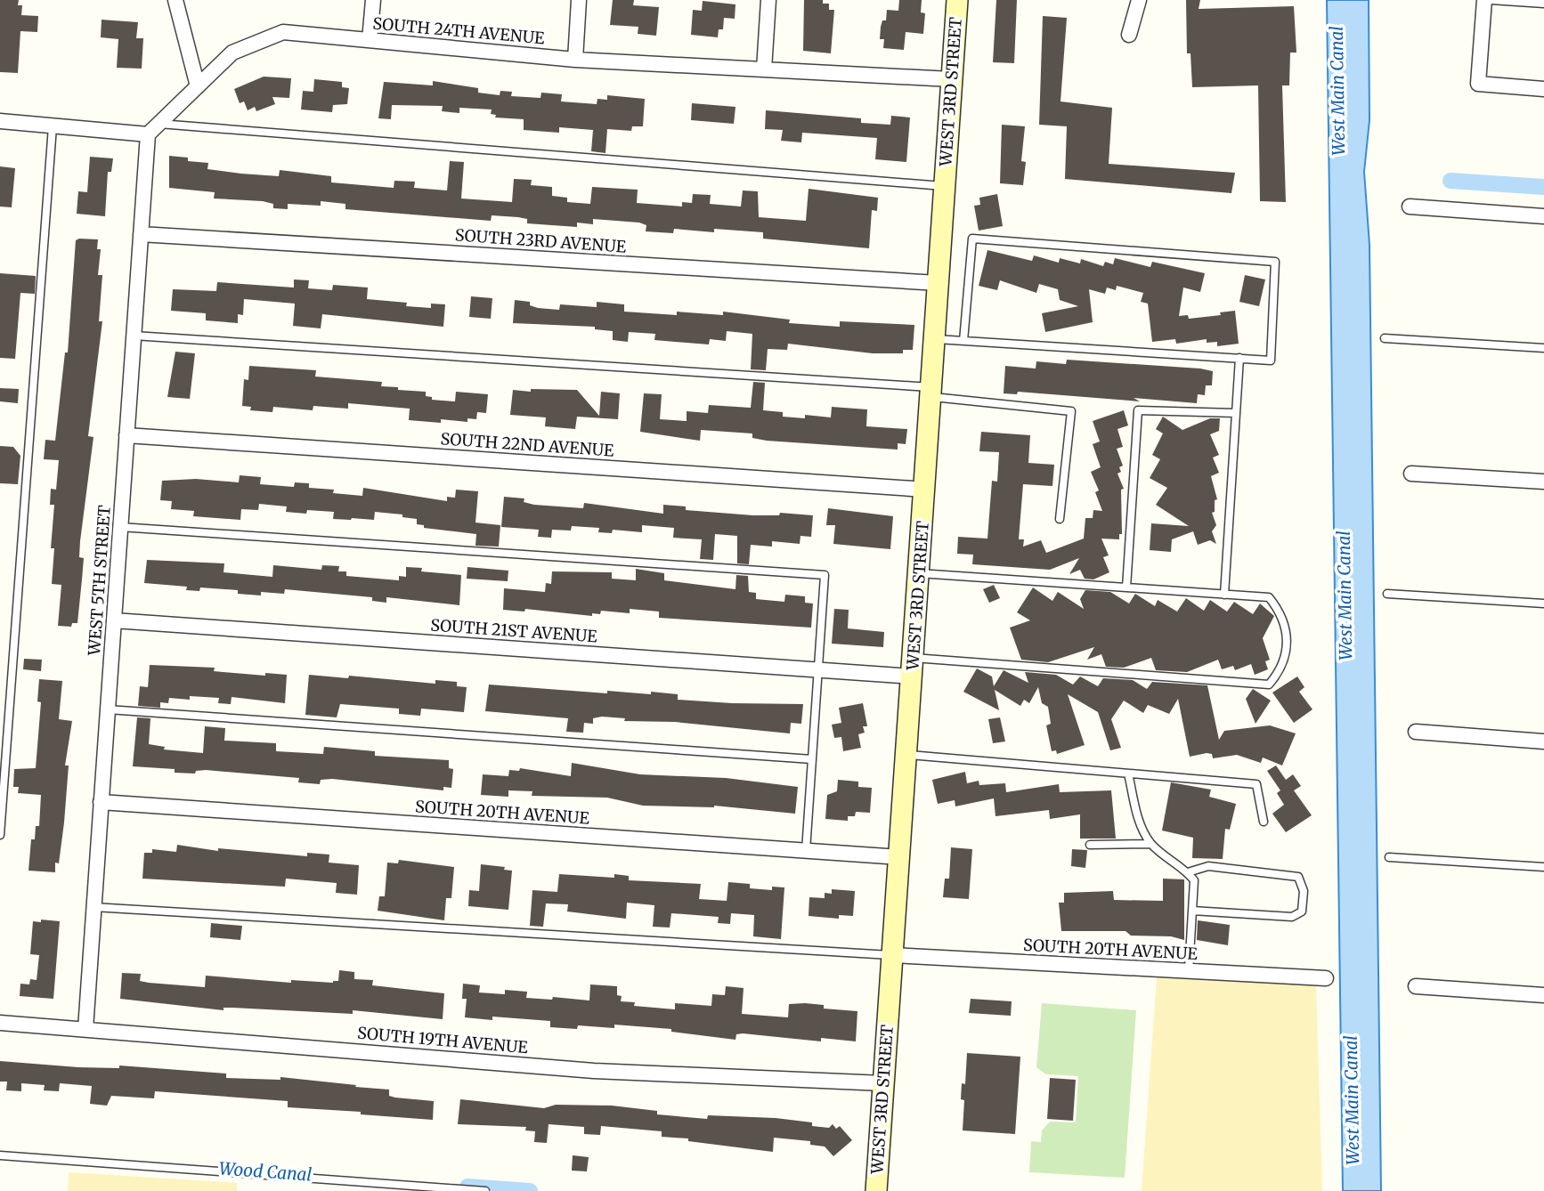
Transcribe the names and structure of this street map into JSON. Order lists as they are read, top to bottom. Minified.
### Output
{"streets":{"street":["SOUTH 24TH AVENUE","WEST 3RD STREET","SOUTH 23RD AVENUE","SOUTH 22ND AVENUE","WEST 5TH STREET","SOUTH 21ST AVENUE","SOUTH 20TH AVENUE","SOUTH 19TH AVENUE"]},"crossings":[["SOUTH 24TH AVENUE","WEST 3RD STREET"],["SOUTH 24TH AVENUE","WEST 5TH STREET"],["WEST 3RD STREET","SOUTH 23RD AVENUE"],["WEST 3RD STREET","SOUTH 22ND AVENUE"],["WEST 3RD STREET","SOUTH 21ST AVENUE"],["WEST 3RD STREET","SOUTH 20TH AVENUE"],["WEST 3RD STREET","SOUTH 19TH AVENUE"],["SOUTH 23RD AVENUE","WEST 5TH STREET"],["SOUTH 22ND AVENUE","WEST 5TH STREET"],["WEST 5TH STREET","SOUTH 21ST AVENUE"],["WEST 5TH STREET","SOUTH 20TH AVENUE"],["WEST 5TH STREET","SOUTH 19TH AVENUE"]],"water":["West Main Canal","Wood Canal"]}
